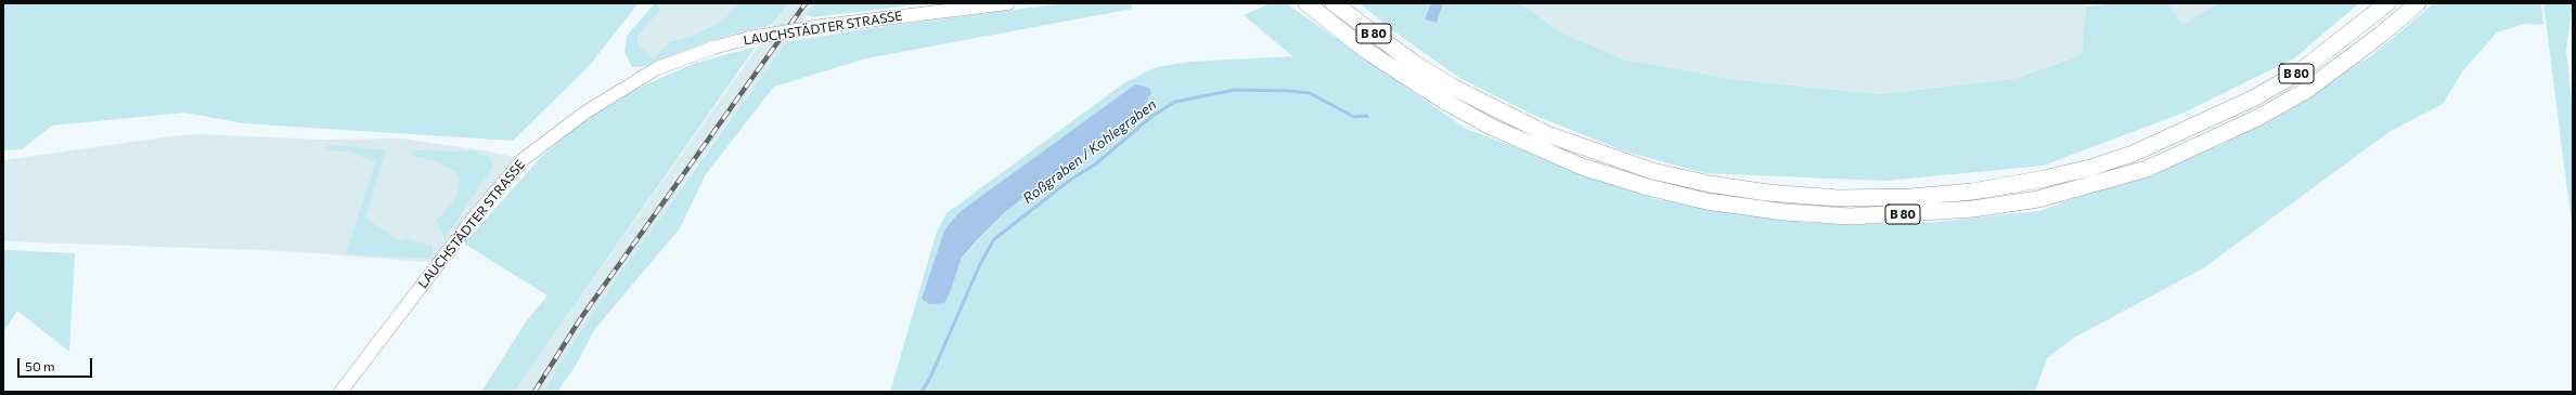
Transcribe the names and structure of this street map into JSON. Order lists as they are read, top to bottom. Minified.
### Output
{"streets":{"highway":["B 80"],"main road":["LAUCHSTÄDTER STRASSE"]},"water":["Roßgraben / Kohlegraben"],"scale_bar":"50 m"}
